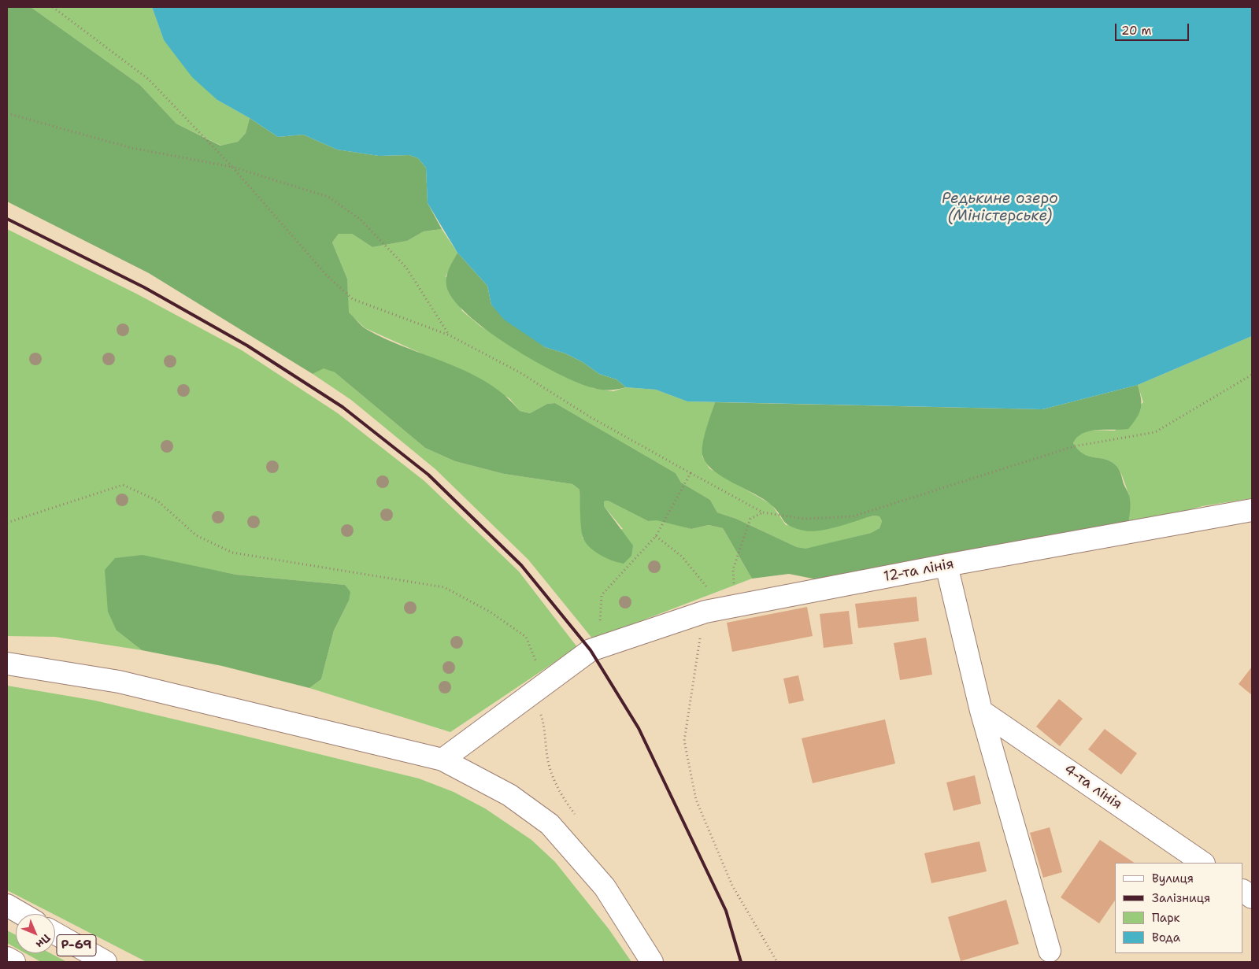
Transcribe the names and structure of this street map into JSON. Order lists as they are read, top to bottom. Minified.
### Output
{"streets":{"street":["12-та лінія","4-та лінія","Р-69"]},"water":["Редькине озеро (Міністерське)"],"legend":["Вулиця","Залізниця","Парк","Вода"],"scale_bar":"20 m","north":"bottom right"}
